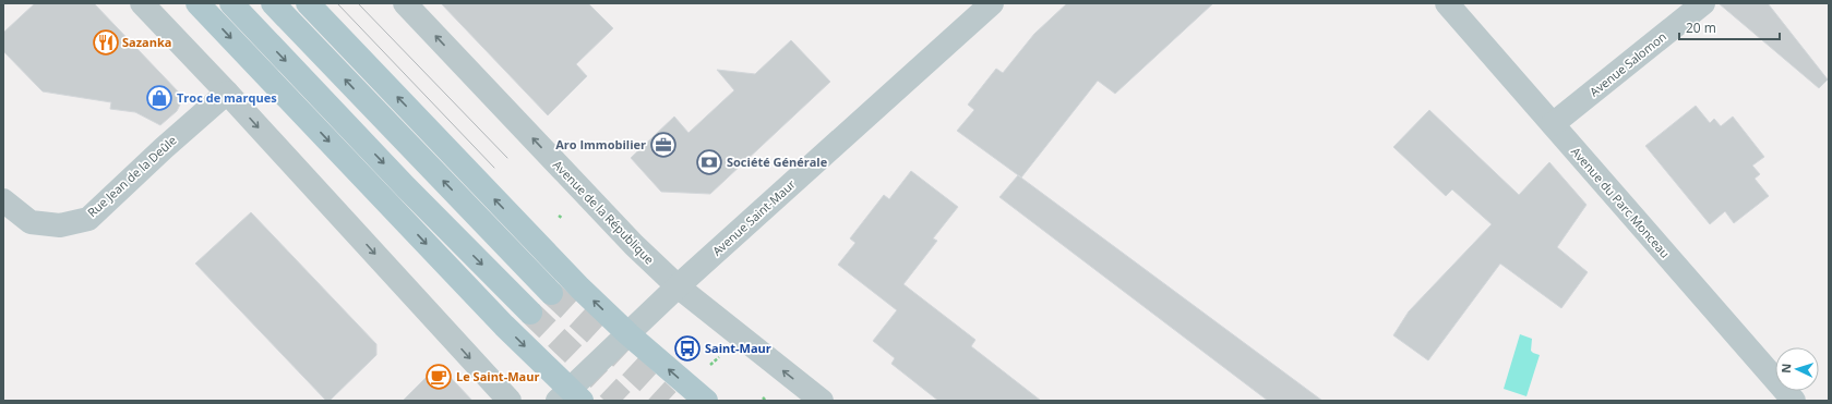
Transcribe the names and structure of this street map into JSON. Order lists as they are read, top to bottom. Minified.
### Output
{"streets":{"street":["Avenue Salomon","Rue Jean de la Deûle","Avenue du Parc Monceau","Avenue de la République","Avenue Saint-Maur"]},"crossings":[["Avenue Salomon","Avenue du Parc Monceau"],["Avenue de la République","Avenue Saint-Maur"]],"places":{"restaurant":["Sazanka"],"shop":["Troc de marques"],"office":["Aro Immobilier"],"bank":["Société Générale"],"bus stop":["Saint-Maur"],"cafe":["Le Saint-Maur"]},"scale_bar":"20 m","north":"left"}
